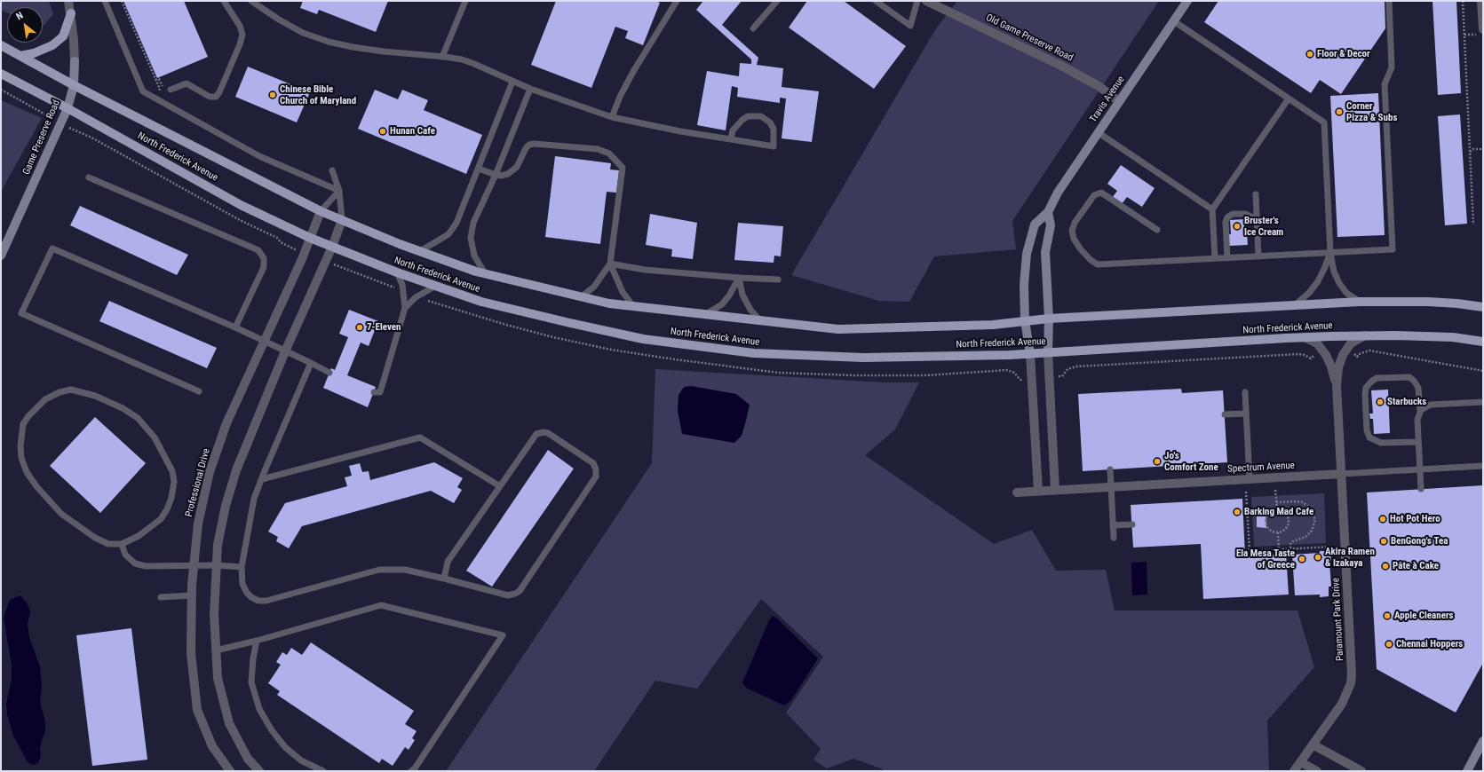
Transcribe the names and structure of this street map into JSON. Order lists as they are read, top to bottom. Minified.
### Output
{"streets":{"main road":["North Frederick Avenue"],"street":["Old Game Preserve Road","Travis Avenue","Game Preserve Road","Spectrum Avenue","Professional Drive","Paramount Park Drive"]},"crossings":[["Old Game Preserve Road","Travis Avenue"],["Travis Avenue","North Frederick Avenue"],["Game Preserve Road","North Frederick Avenue"],["North Frederick Avenue","Professional Drive"],["North Frederick Avenue","Paramount Park Drive"],["Spectrum Avenue","Paramount Park Drive"]],"places":["Floor & Decor","Chinese Bible Church of Maryland","Corner Pizza & Subs","Hunan Cafe","Bruster's Ice Cream","7-Eleven","Starbucks","Jo's Comfort Zone","Barking Mad Cafe","Hot Pot Hero","BenGong's Tea","Akira Ramen & Izakaya","Ela Mesa Taste of Greece","Pâte à Cake","Apple Cleaners","Chennai Hoppers"],"north":"top left"}
